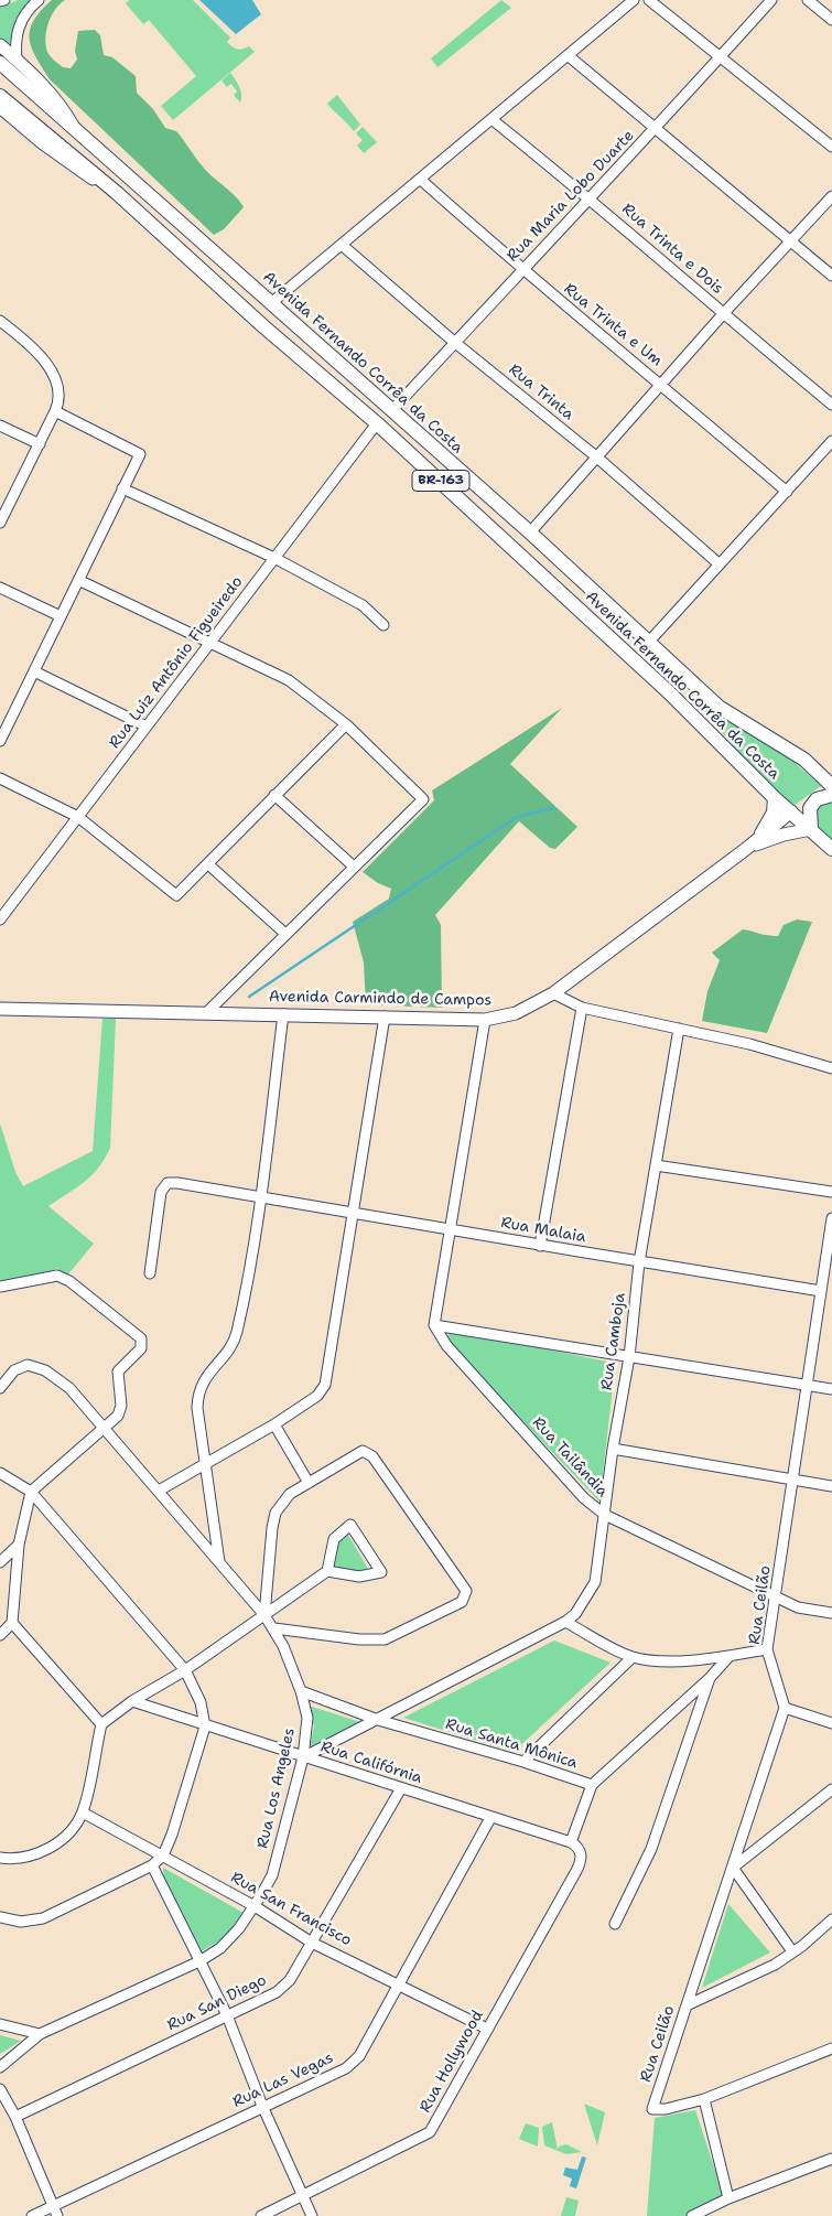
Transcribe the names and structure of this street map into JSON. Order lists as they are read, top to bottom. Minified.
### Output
{"streets":{"highway":["Avenida Fernando Corrêa da Costa","BR-163"],"main road":["Avenida Carmindo de Campos"],"street":["Rua Maria Lobo Duarte","Rua Trinta e Dois","Rua Trinta e Um","Rua Trinta","Rua Luiz Antônio Figueiredo","Rua Malaia","Rua Camboja","Rua Tailândia","Rua Ceilão","Rua Santa Mônica","Rua Califórnia","Rua Los Angeles","Rua San Francisco","Rua San Diego","Rua Hollywood","Rua Las Vegas"]},"crossings":[["Rua Maria Lobo Duarte","Rua Trinta e Dois"],["Rua Maria Lobo Duarte","Rua Trinta e Um"],["Rua Maria Lobo Duarte","Avenida Fernando Corrêa da Costa"],["Rua Maria Lobo Duarte","Rua Trinta"],["Avenida Fernando Corrêa da Costa","Rua Luiz Antônio Figueiredo"],["Avenida Fernando Corrêa da Costa","Avenida Carmindo de Campos"],["Rua Malaia","Rua Camboja"],["Rua Malaia","Rua Ceilão"],["Rua Camboja","Rua Tailândia"],["Rua Camboja","Rua Santa Mônica"],["Rua Camboja","Rua Califórnia"],["Rua Camboja","Rua Los Angeles"],["Rua Tailândia","Rua Ceilão"],["Rua Santa Mônica","Rua Los Angeles"],["Rua Califórnia","Rua Los Angeles"],["Rua Califórnia","Rua San Diego"],["Rua Califórnia","Rua Hollywood"],["Rua Califórnia","Rua Las Vegas"],["Rua Los Angeles","Rua San Francisco"],["Rua San Francisco","Rua San Diego"],["Rua San Francisco","Rua Hollywood"],["Rua San Francisco","Rua Las Vegas"]]}
